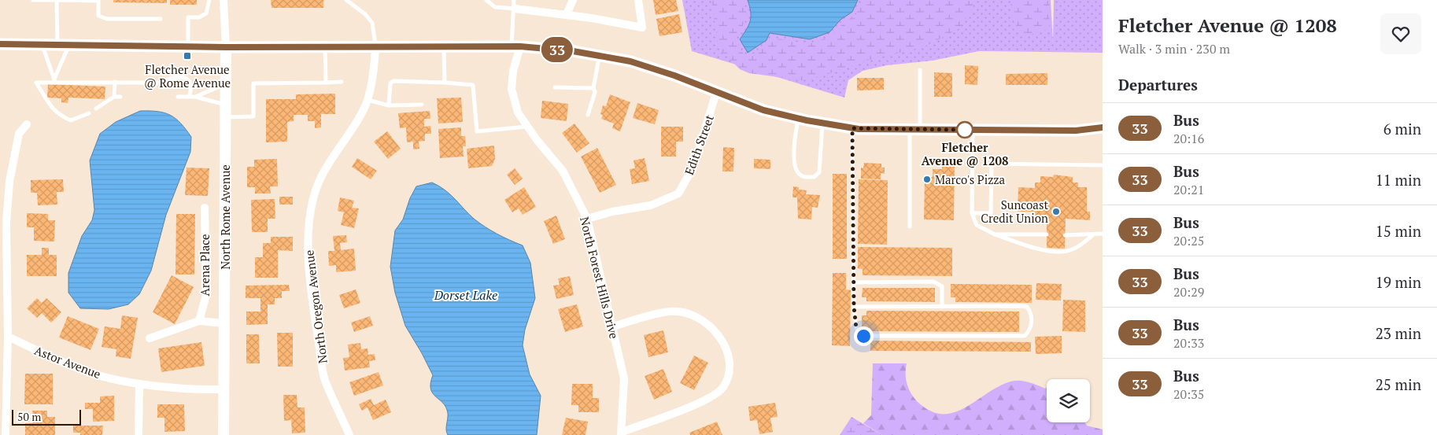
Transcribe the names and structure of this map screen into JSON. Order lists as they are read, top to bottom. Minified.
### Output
{"streets":{"street":["Edith Street","North Rome Avenue","Arena Place","North Forest Hills Drive","North Oregon Avenue","Astor Avenue"]},"crossings":[["Edith Street","North Forest Hills Drive"],["North Rome Avenue","Astor Avenue"]],"water":["Dorset Lake"],"places":{"transit":["Fletcher Avenue @ Rome Avenue"],"other":["Fletcher Avenue @ 1208","Marco's Pizza","Suncoast Credit Union"]},"lines":["bus line 33"],"scale_bar":"50 m","page":{"on_map":"33","heading":[["Fletcher Avenue @ 1208","Walk · 3 min · 230 m"],"Departures"],"list":[{"mark":"33","name":"Bus","note":"20:16","value":"6 min"},{"mark":"33","name":"Bus","note":"20:21","value":"11 min"},{"mark":"33","name":"Bus","note":"20:25","value":"15 min"},{"mark":"33","name":"Bus","note":"20:29","value":"19 min"},{"mark":"33","name":"Bus","note":"20:33","value":"23 min"},{"mark":"33","name":"Bus","note":"20:35","value":"25 min"}],"scale":"50 m"}}
